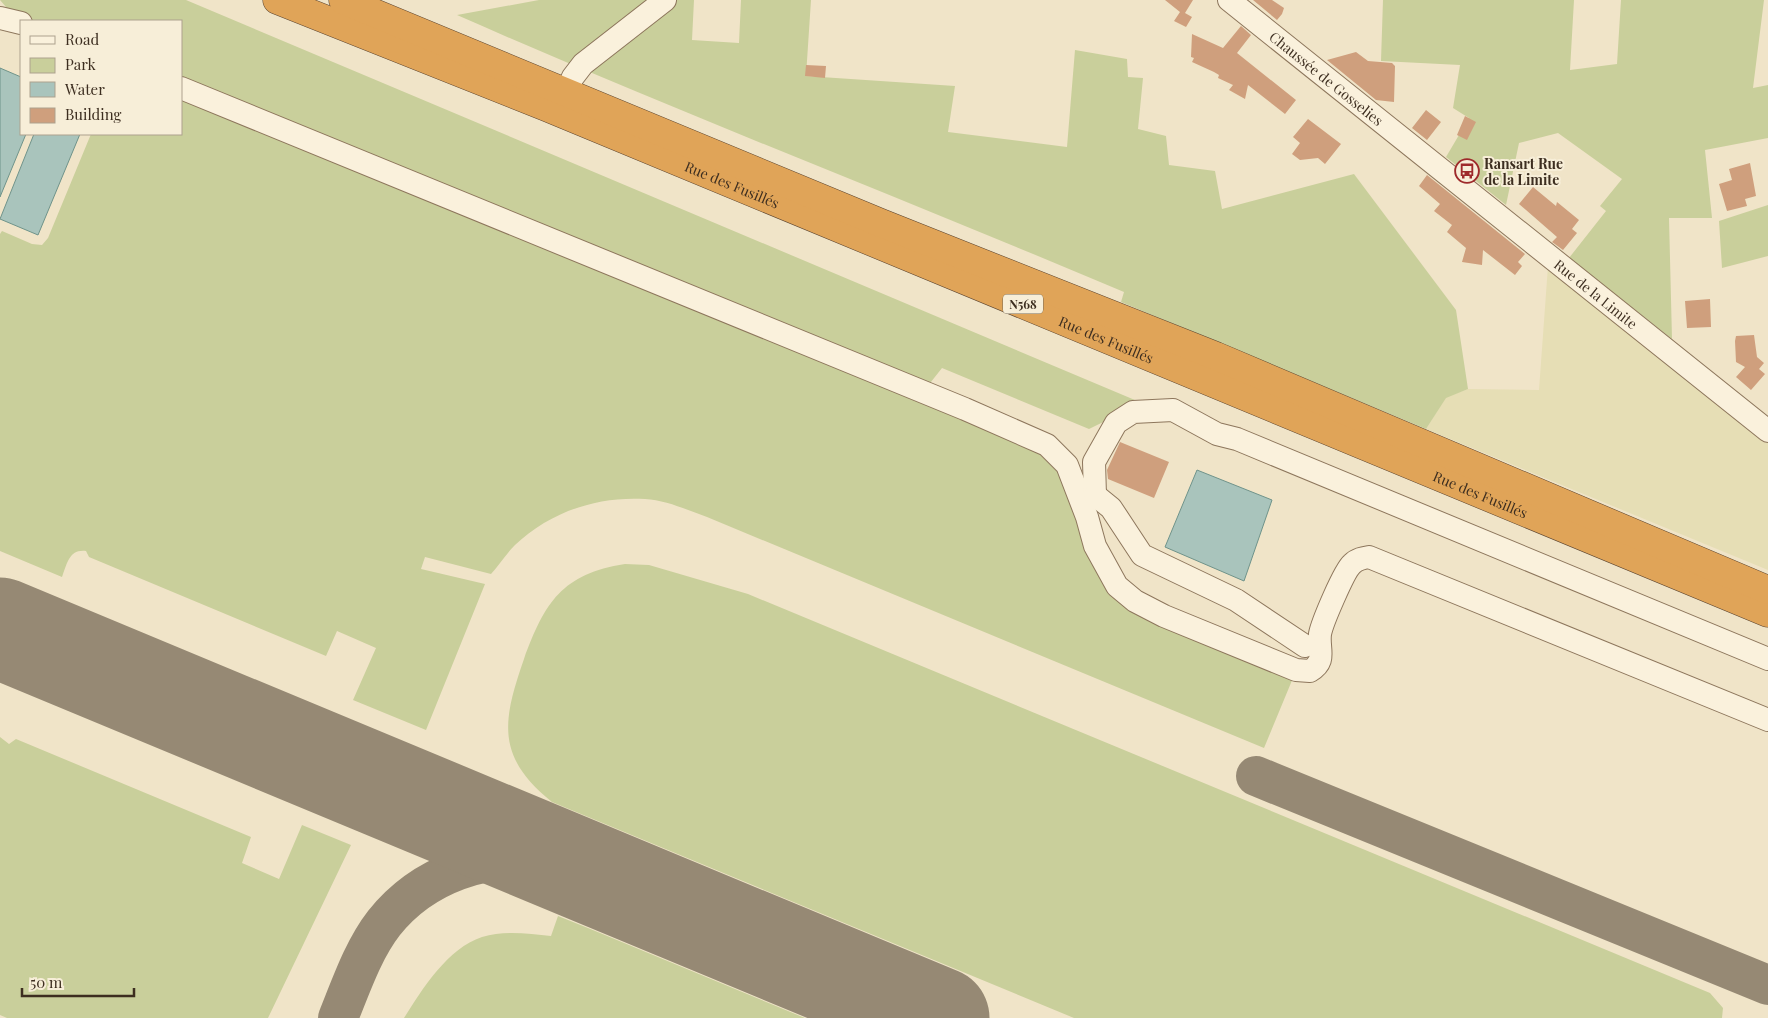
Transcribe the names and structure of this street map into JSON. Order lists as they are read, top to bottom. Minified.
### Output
{"streets":{"highway":["Rue des Fusillés","N568"],"street":["Chaussée de Gosselies","Rue de la Limite"]},"crossings":[["Chaussée de Gosselies","Rue de la Limite"]],"places":{"bus stop":["Ransart Rue de la Limite"]},"legend":["Road","Park","Water","Building"],"scale_bar":"50 m"}
